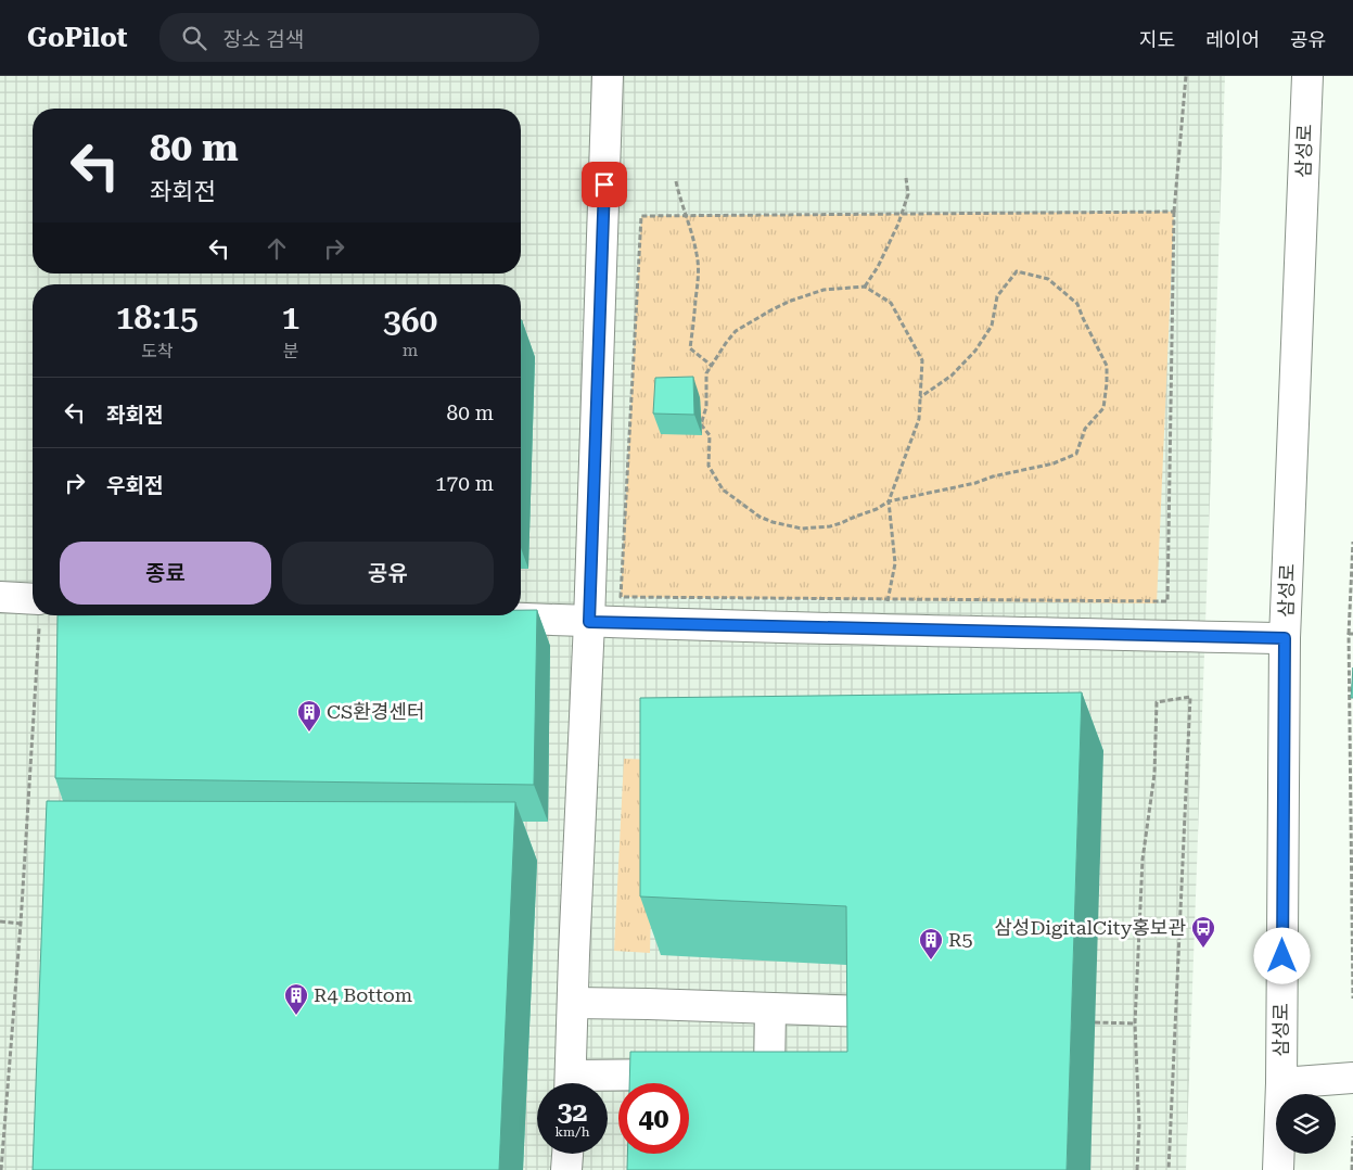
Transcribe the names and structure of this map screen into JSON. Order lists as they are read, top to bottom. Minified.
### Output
{"streets":{"street":["삼성로"]},"places":{"building":["CS환경센터","R5","R4 Bottom"],"bus stop":["삼성DigitalCity홍보관"]},"page":{"header":"GoPilot","search":"장소 검색","nav":["지도","레이어","공유"],"turn":["80 m","좌회전"],"eta":["18:15","도착","1","분","360","m"],"list":[{"name":"좌회전","value":"80 m"},{"name":"우회전","value":"170 m"}],"buttons":["종료","공유"],"speed":"32 km/h","limit":"40"}}
